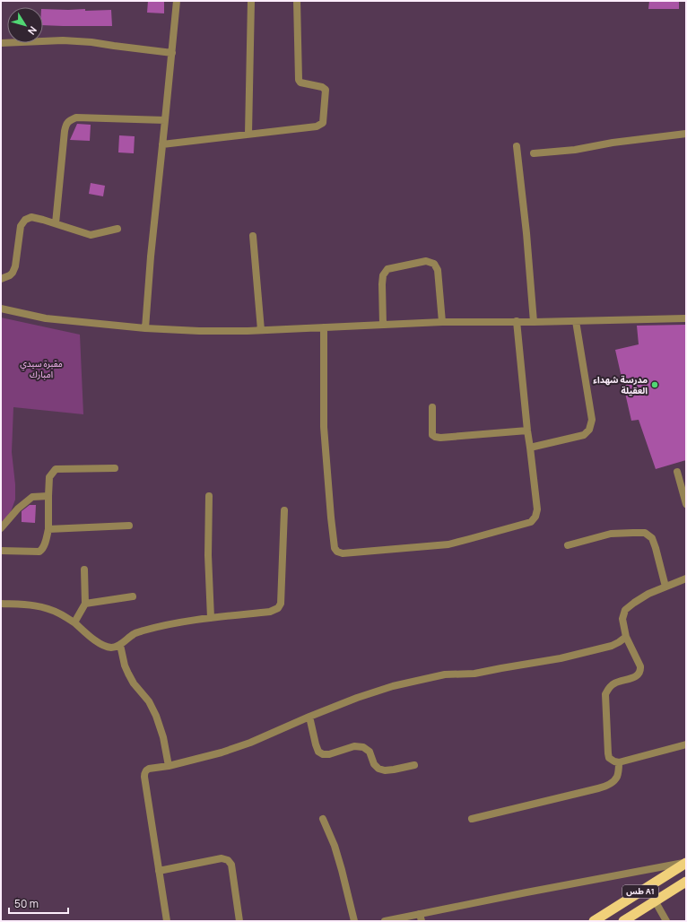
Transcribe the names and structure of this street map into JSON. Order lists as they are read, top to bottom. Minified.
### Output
{"streets":{"highway":["طس A1"]},"parks":["مقبرة سيدي امبارك"],"places":["مدرسة شهداء العقيلة"],"scale_bar":"50 m","north":"bottom right"}
